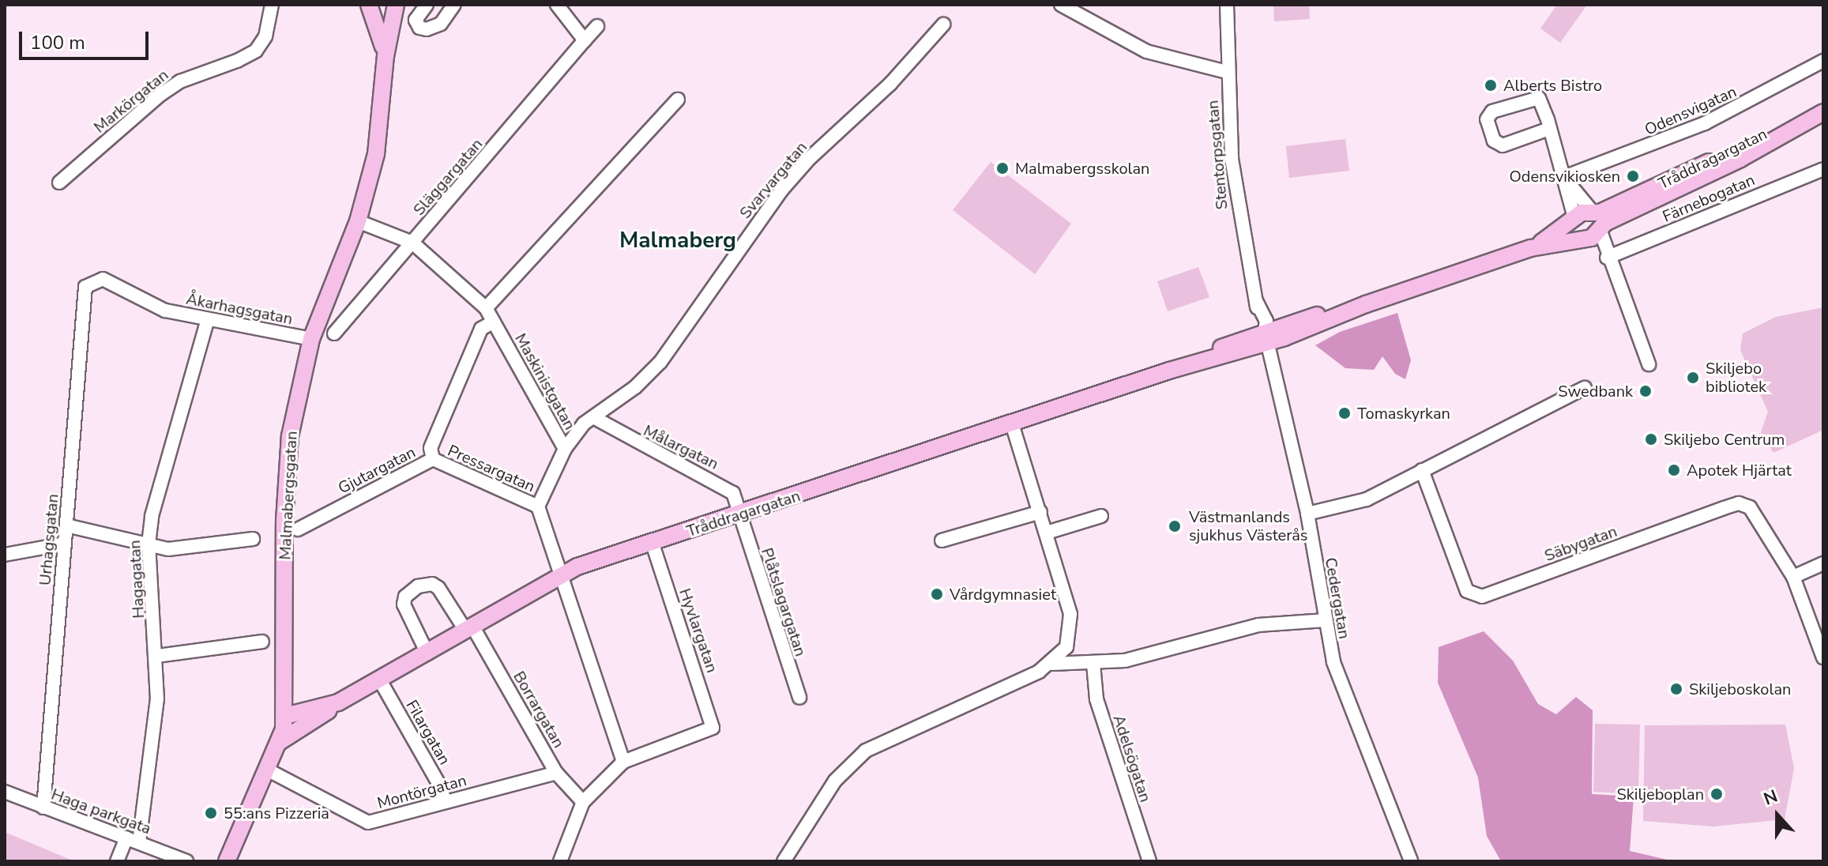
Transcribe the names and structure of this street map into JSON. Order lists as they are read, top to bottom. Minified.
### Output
{"streets":{"main road":["Tråddragargatan","Malmabergsgatan"],"street":["Markörgatan","Odensvigatan","Stentorpsgatan","Släggargatan","Svarvargatan","Färnebogatan","Åkarhagsgatan","Maskinistgatan","Målargatan","Pressargatan","Gjutargatan","Urhagsgatan","Säbygatan","Hagagatan","Cedergatan","Plåtslagargatan","Hyvlargatan","Borrargatan","Filargatan","Adelsögatan","Montörgatan","Haga parkgata"]},"crossings":[["Stentorpsgatan","Tråddragargatan"],["Stentorpsgatan","Cedergatan"],["Tråddragargatan","Målargatan"],["Tråddragargatan","Malmabergsgatan"],["Tråddragargatan","Cedergatan"],["Tråddragargatan","Plåtslagargatan"],["Tråddragargatan","Hyvlargatan"],["Tråddragargatan","Borrargatan"],["Tråddragargatan","Filargatan"],["Släggargatan","Maskinistgatan"],["Svarvargatan","Maskinistgatan"],["Svarvargatan","Målargatan"],["Åkarhagsgatan","Malmabergsgatan"],["Åkarhagsgatan","Urhagsgatan"],["Åkarhagsgatan","Hagagatan"],["Maskinistgatan","Pressargatan"],["Maskinistgatan","Gjutargatan"],["Maskinistgatan","Malmabergsgatan"],["Målargatan","Plåtslagargatan"],["Pressargatan","Gjutargatan"],["Malmabergsgatan","Montörgatan"],["Urhagsgatan","Haga parkgata"],["Hagagatan","Haga parkgata"],["Borrargatan","Montörgatan"],["Filargatan","Montörgatan"]],"districts":["Malmaberg"],"places":["Alberts Bistro","Malmabergsskolan","Odensvikiosken","Skiljebo bibliotek","Swedbank","Tomaskyrkan","Skiljebo Centrum","Apotek Hjärtat","Västmanlands sjukhus Västerås","Vårdgymnasiet","Skiljeboskolan","Skiljeboplan","55:ans Pizzeria"],"scale_bar":"100 m","north":"top"}
